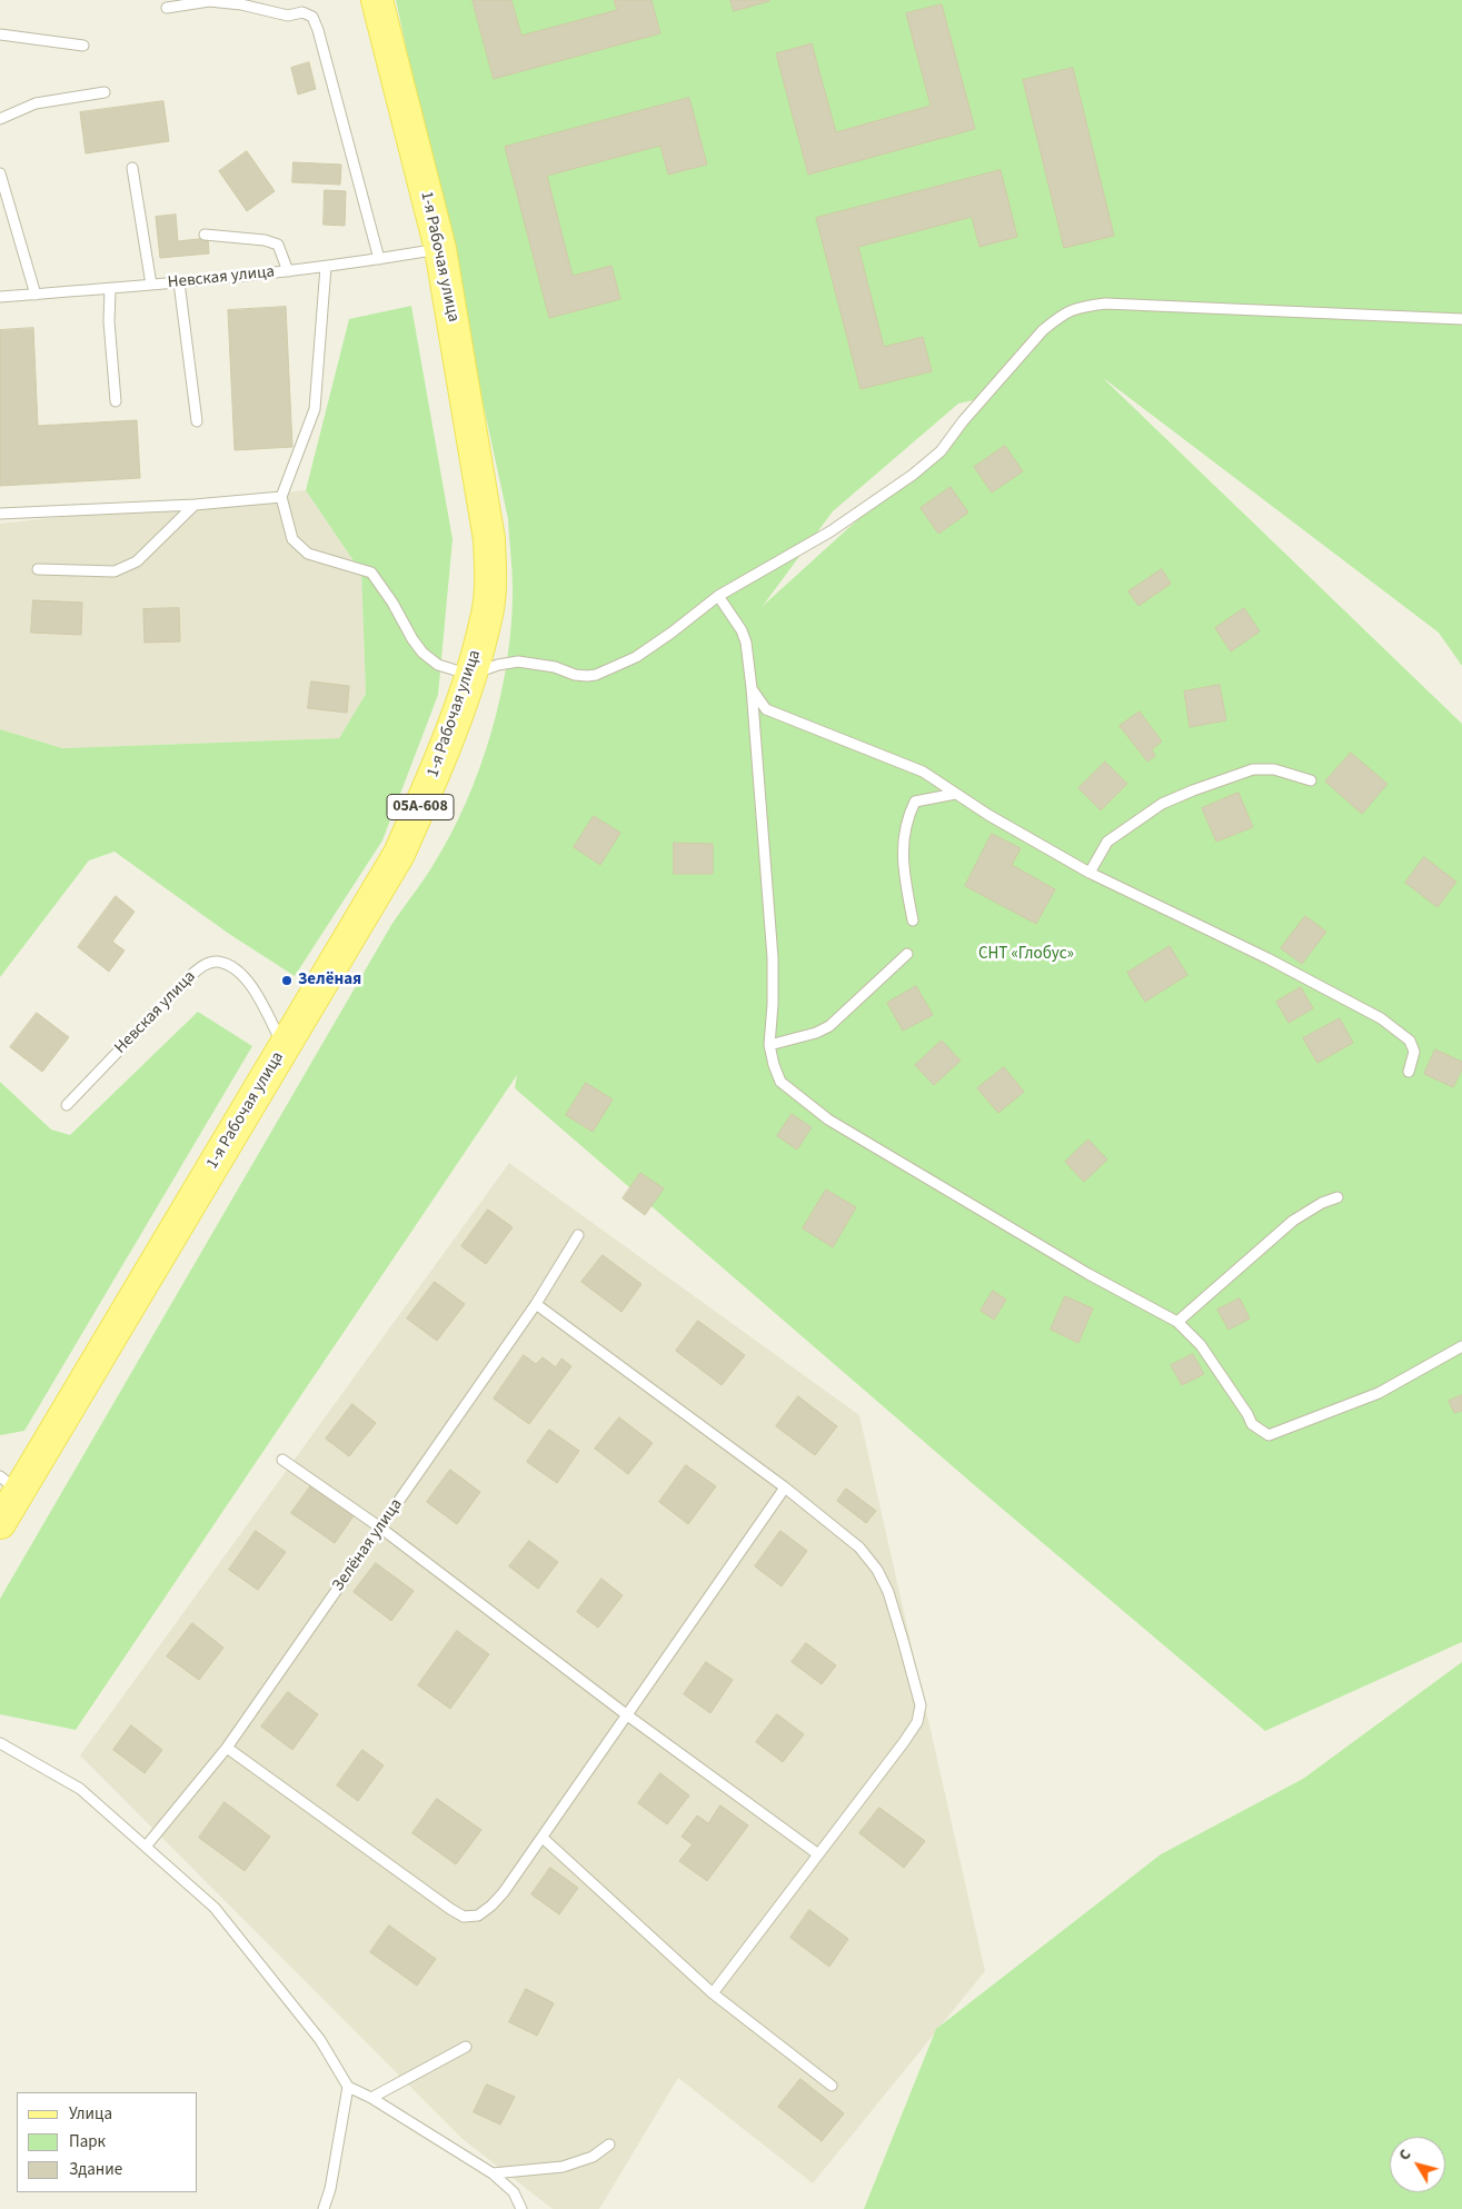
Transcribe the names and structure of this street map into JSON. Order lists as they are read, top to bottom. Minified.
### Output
{"streets":{"main road":["1-я Рабочая улица","05А-608"],"lane":["Невская улица","Зелёная улица"]},"crossings":[["1-я Рабочая улица","Невская улица"]],"parks":["СНТ «Глобус»"],"places":["Зелёная"],"legend":["Улица","Парк","Здание"],"north":"top left"}
